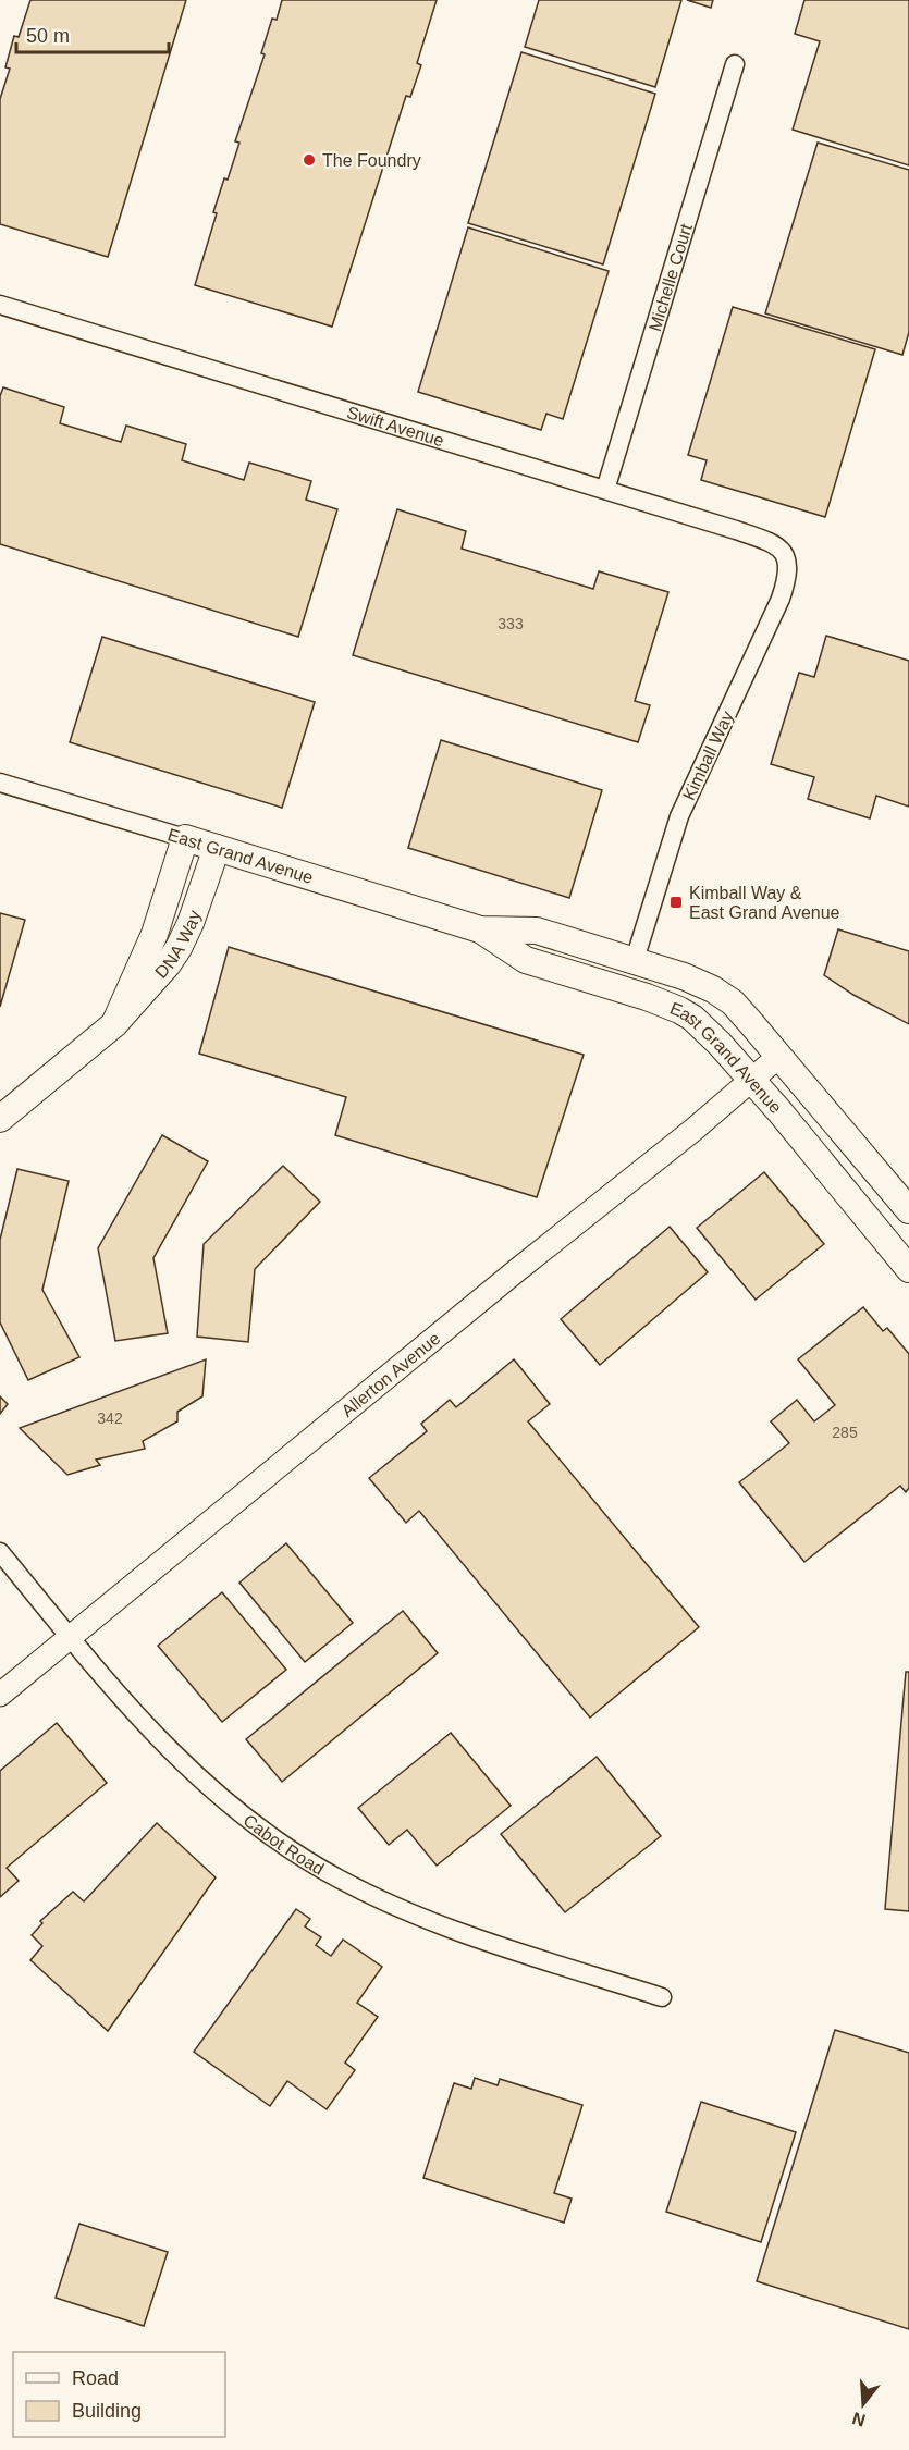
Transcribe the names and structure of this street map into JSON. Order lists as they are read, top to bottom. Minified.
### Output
{"streets":{"main road":["East Grand Avenue","DNA Way"],"street":["Michelle Court","Swift Avenue","Kimball Way","Allerton Avenue","Cabot Road"]},"crossings":[["Michelle Court","Swift Avenue"],["Swift Avenue","Kimball Way"],["Kimball Way","East Grand Avenue"],["East Grand Avenue","DNA Way"],["East Grand Avenue","Allerton Avenue"],["Allerton Avenue","Cabot Road"]],"places":{"other":["The Foundry"],"transit":["Kimball Way & East Grand Avenue"]},"house_numbers":["333","342","285"],"legend":["Road","Building"],"scale_bar":"50 m","north":"bottom"}
